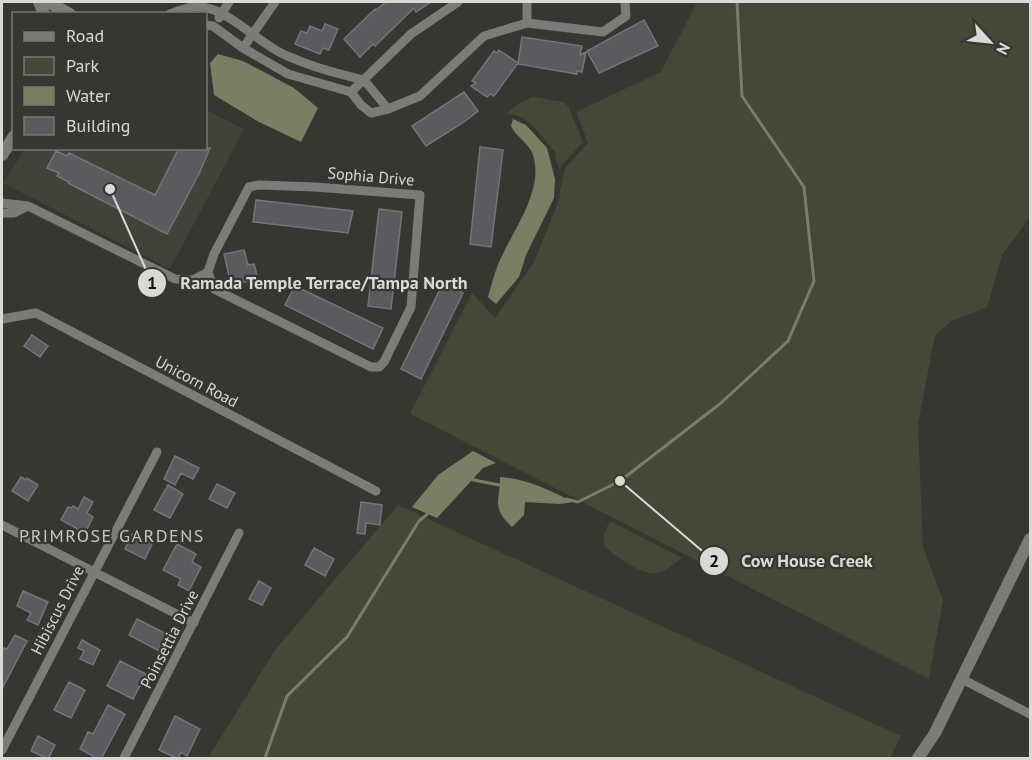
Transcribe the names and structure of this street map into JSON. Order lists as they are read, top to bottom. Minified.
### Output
{"streets":{"street":["Sophia Drive","Unicorn Road","Hibiscus Drive","Poinsettia Drive"]},"districts":["PRIMROSE GARDENS"],"places":["Ramada Temple Terrace/Tampa North","Cow House Creek"],"legend":["Road","Park","Water","Building"],"north":"bottom right"}
